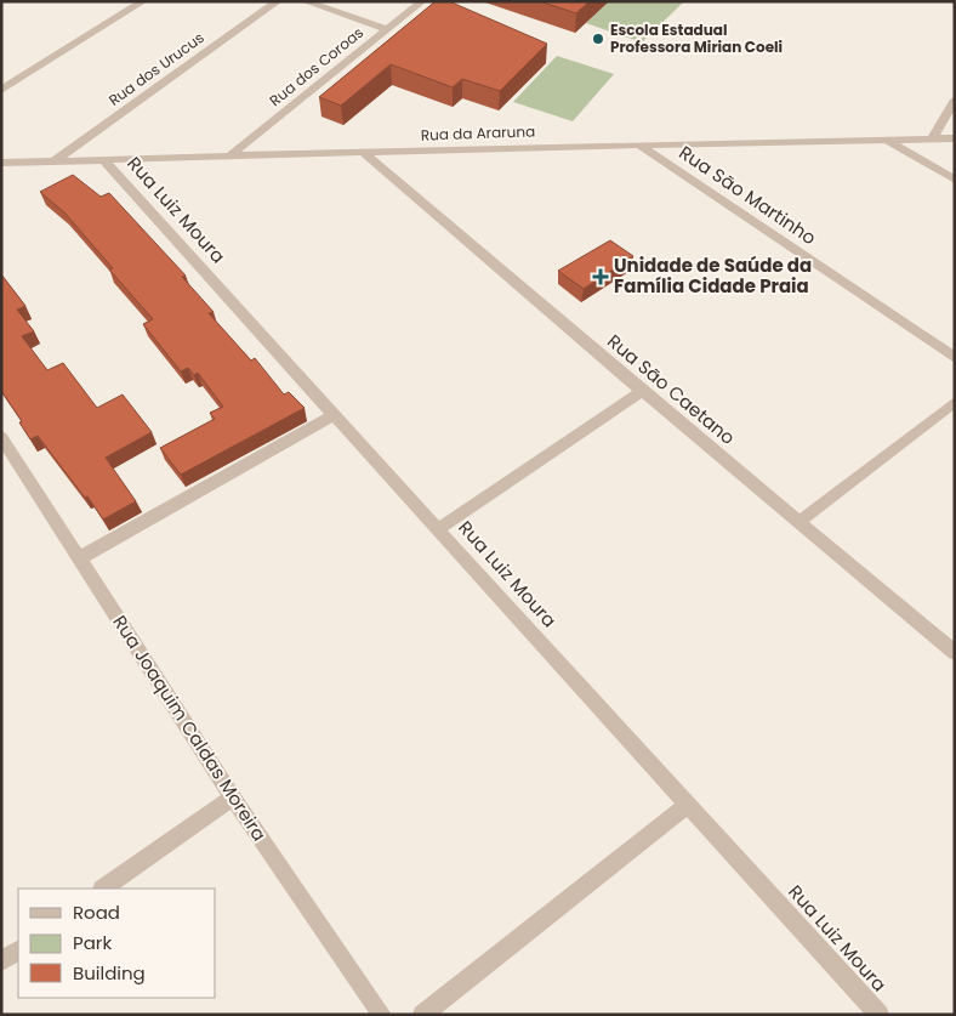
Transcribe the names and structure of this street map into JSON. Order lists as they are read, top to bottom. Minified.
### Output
{"streets":{"street":["Rua dos Coroas","Rua dos Urucus","Rua da Araruna","Rua São Martinho","Rua Luiz Moura","Rua São Caetano","Rua Joaquim Caldas Moreira"]},"crossings":[["Rua dos Coroas","Rua da Araruna"],["Rua dos Urucus","Rua da Araruna"],["Rua da Araruna","Rua São Martinho"],["Rua da Araruna","Rua Luiz Moura"],["Rua da Araruna","Rua São Caetano"]],"places":{"other":["Escola Estadual Professora Mirian Coeli"],"health":["Unidade de Saúde da Família Cidade Praia"]},"legend":["Road","Park","Building"]}
